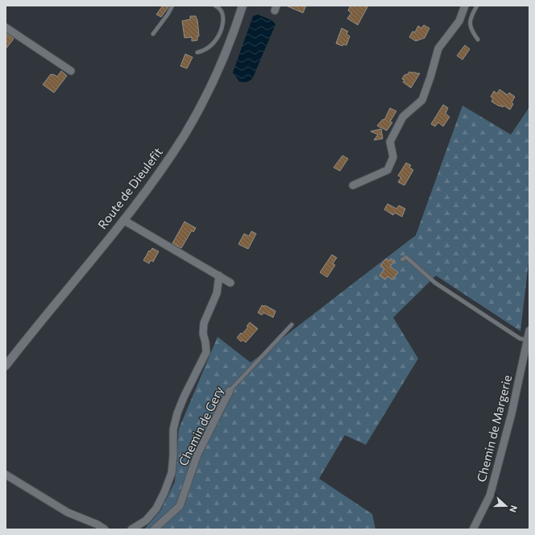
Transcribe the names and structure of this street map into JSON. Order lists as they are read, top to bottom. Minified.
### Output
{"streets":{"main road":["Route de Dieulefit"],"street":["Chemin de Gery","Chemin de Margerie"]},"north":"right"}
